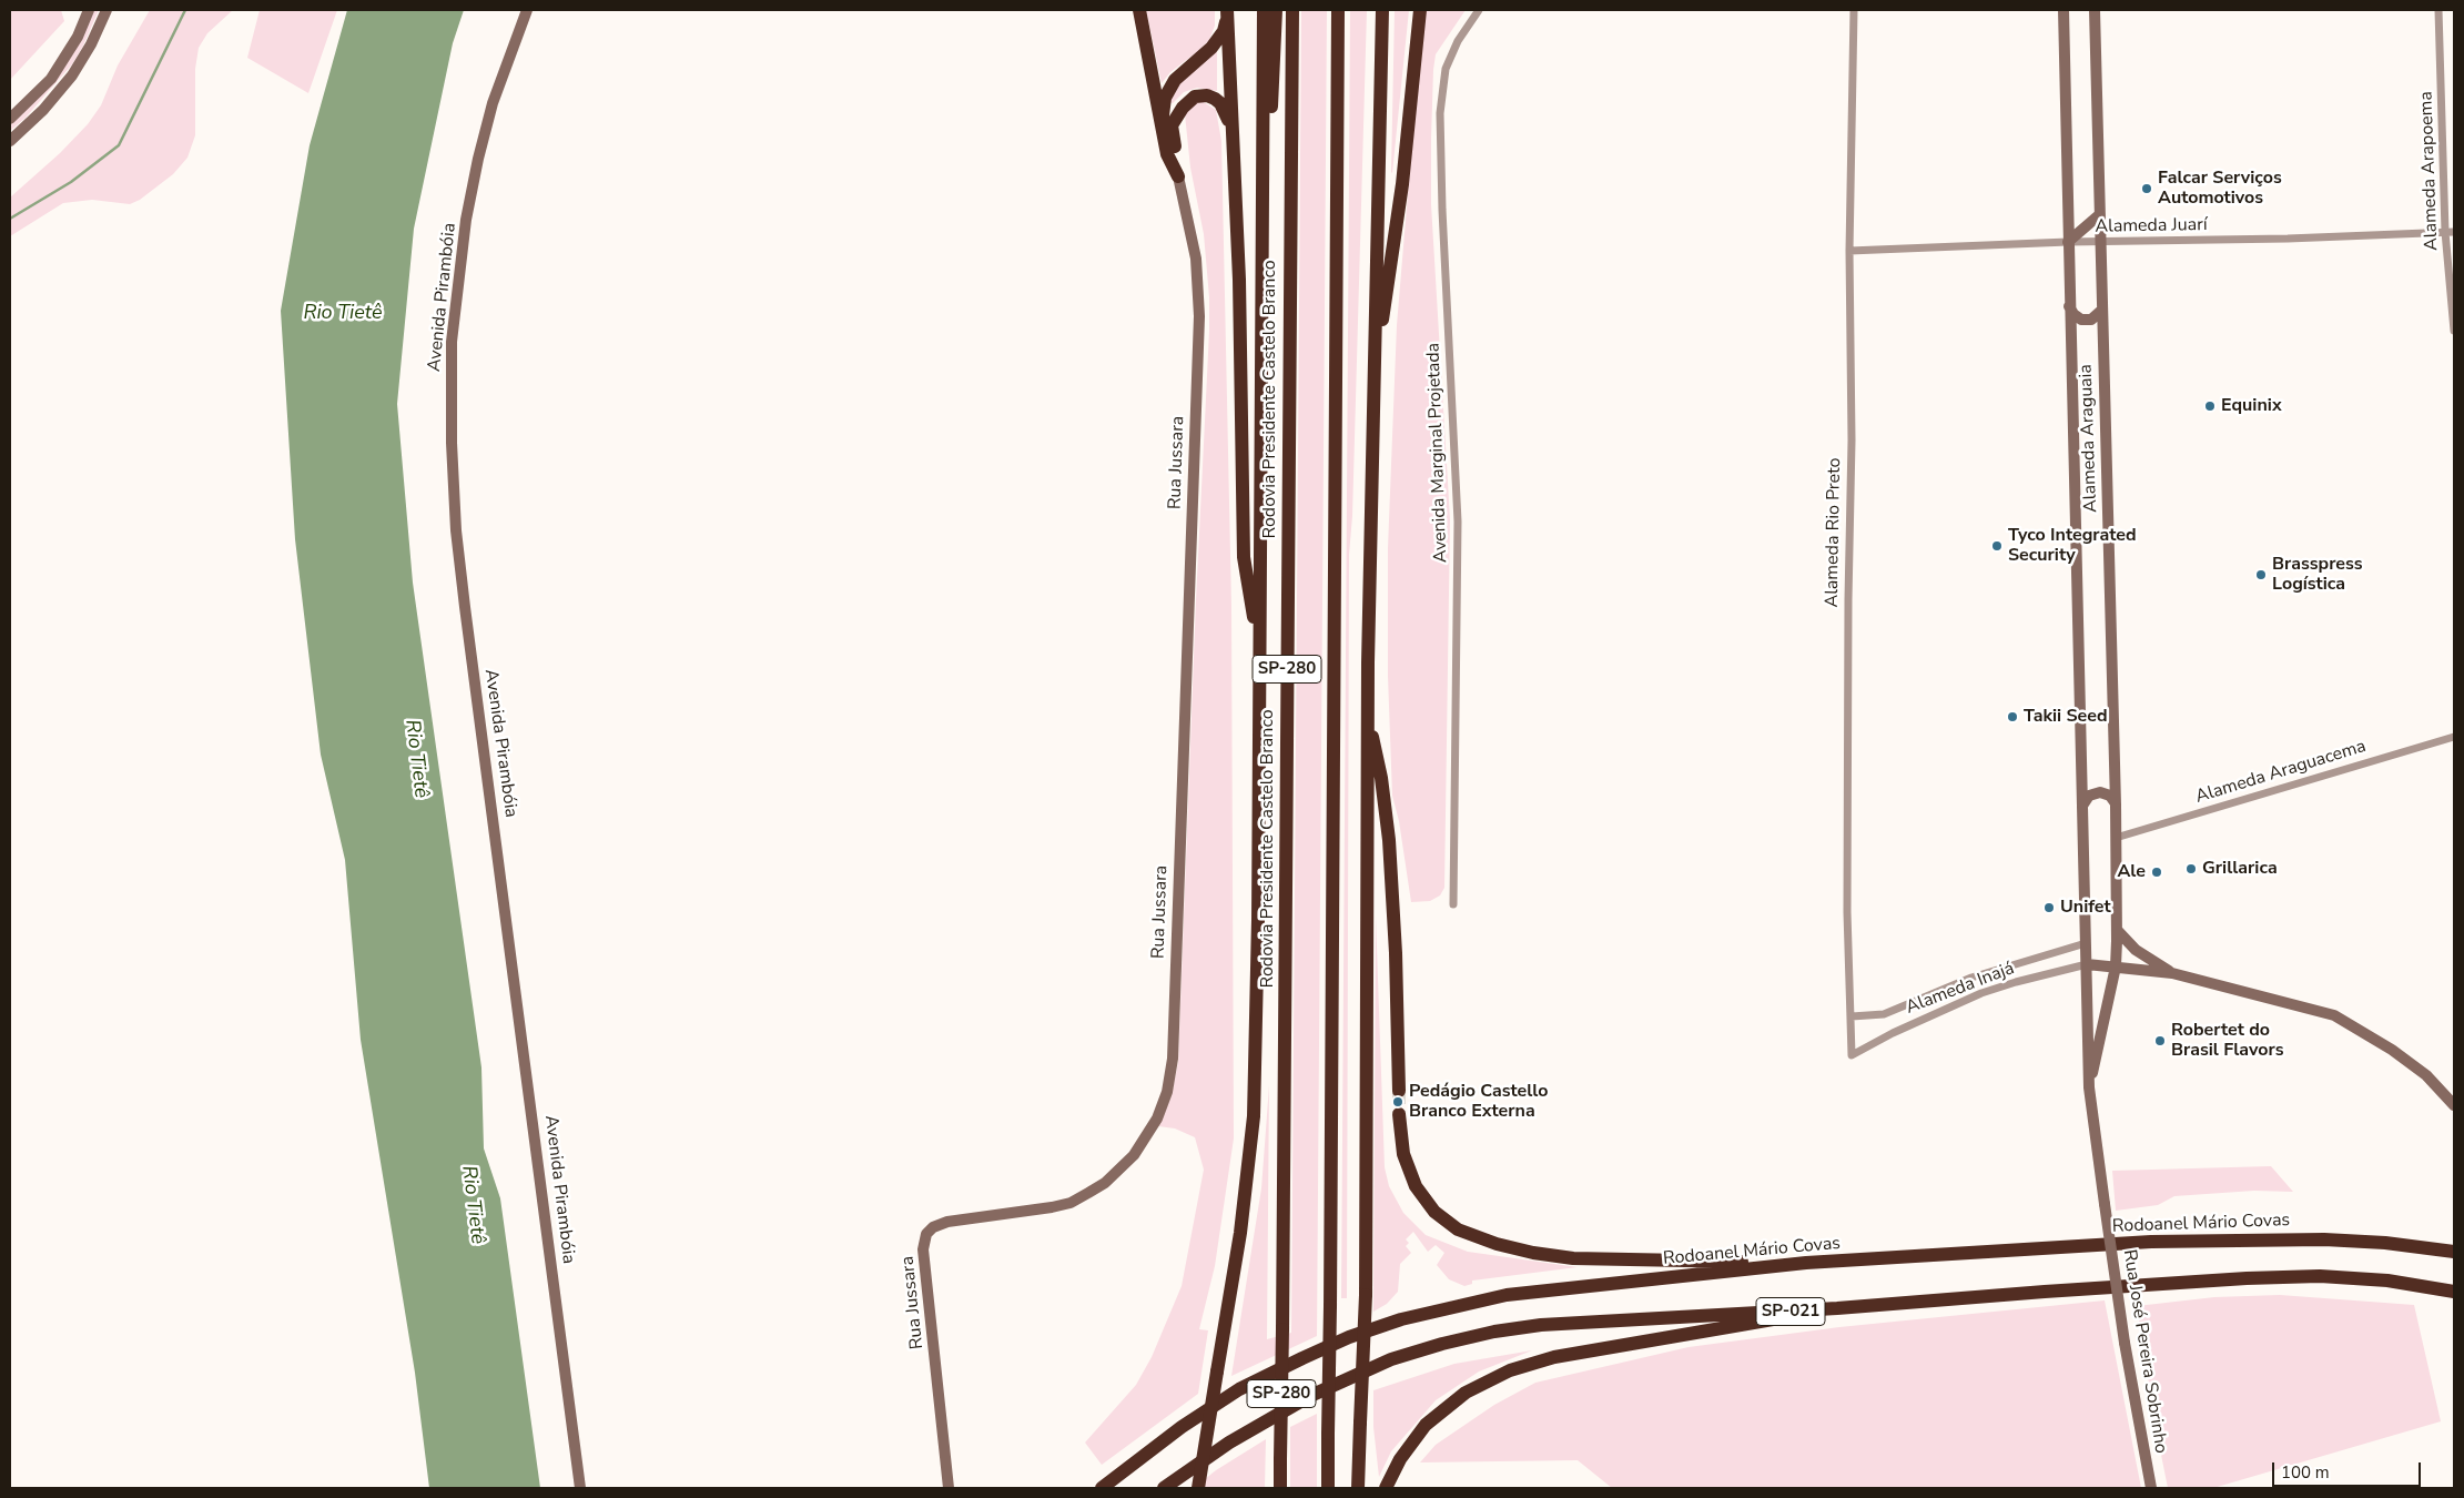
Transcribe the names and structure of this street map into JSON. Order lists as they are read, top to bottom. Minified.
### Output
{"streets":{"highway":["Rodovia Presidente Castelo Branco","SP-280","Rodoanel Mário Covas","SP-021"],"main road":["Avenida Pirambóia","Alameda Araguaia","Rua Jussara","Rua José Pereira Sobrinho"],"street":["Alameda Arapoema","Alameda Juarí","Avenida Marginal Projetada","Alameda Rio Preto","Alameda Araguacema","Alameda Inajá"]},"crossings":[["Alameda Arapoema","Alameda Juarí"],["Alameda Juarí","Alameda Araguaia"],["Alameda Juarí","Alameda Rio Preto"],["Alameda Araguaia","Alameda Araguacema"],["Alameda Araguaia","Alameda Inajá"],["Alameda Araguaia","Rua José Pereira Sobrinho"],["Alameda Rio Preto","Alameda Inajá"],["Alameda Inajá","Rua José Pereira Sobrinho"]],"water":["Rio Tietê"],"places":["Falcar Serviços Automotivos","Equinix","Tyco Integrated Security","Brasspress Logística","Takii Seed","Grillarica","Ale","Unifet","Robertet do Brasil Flavors","Pedágio Castello Branco Externa"],"scale_bar":"100 m"}
